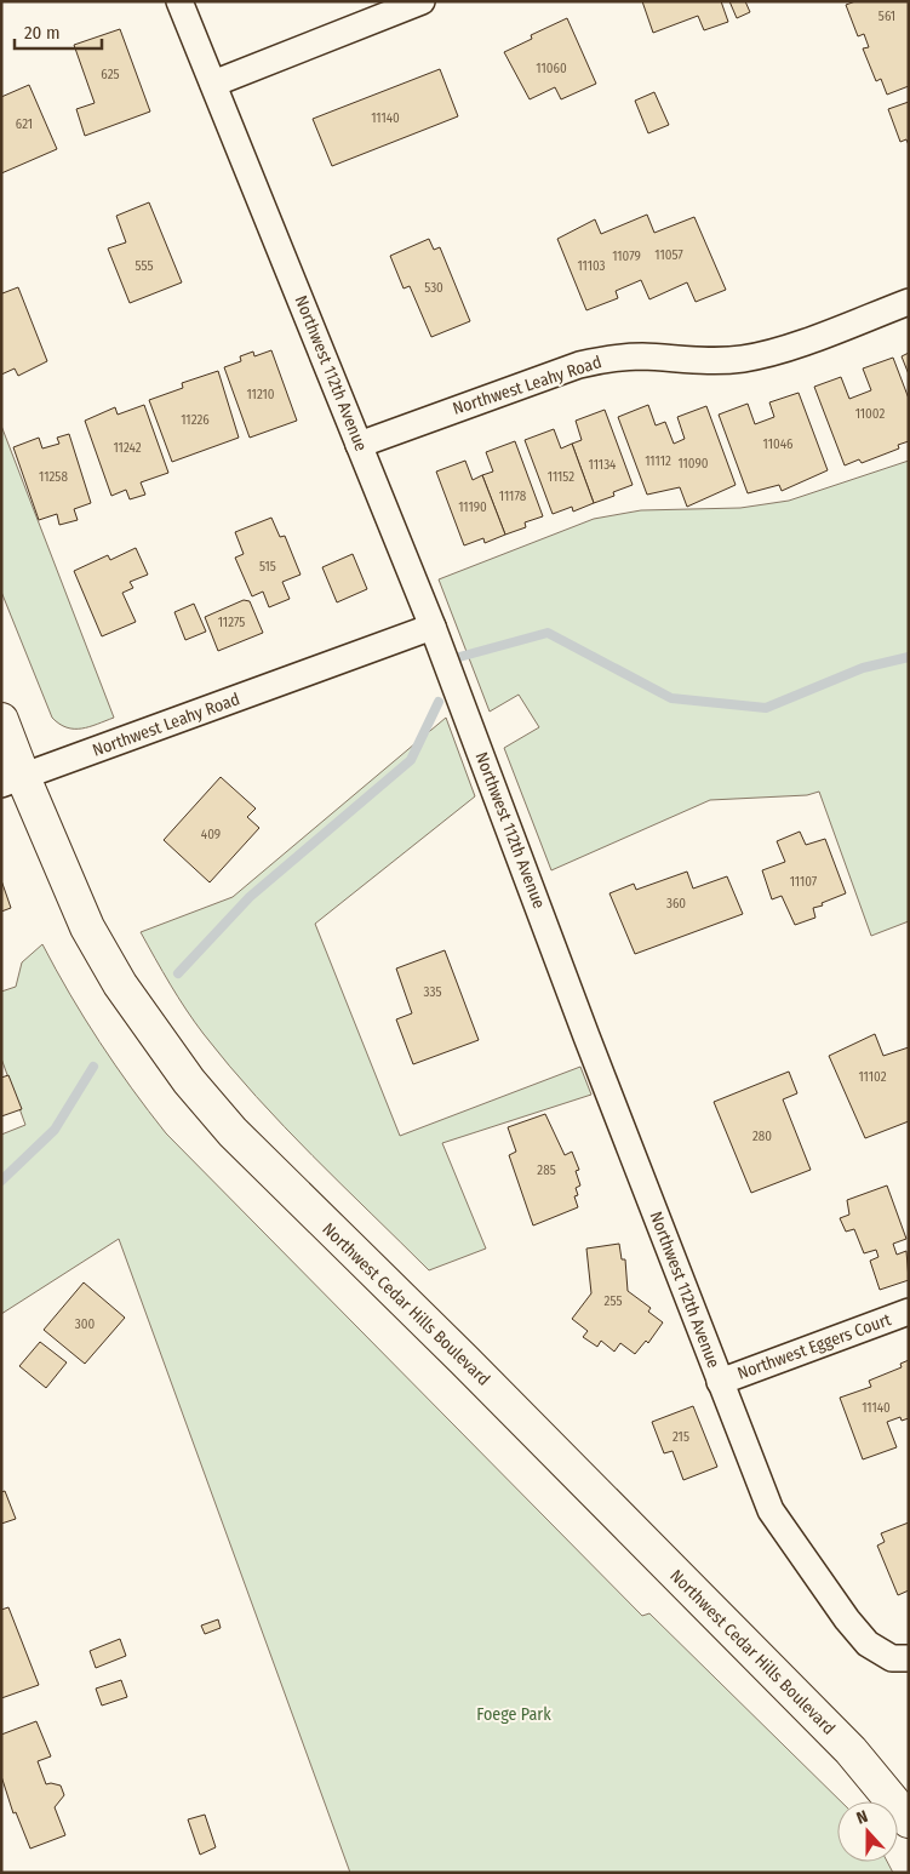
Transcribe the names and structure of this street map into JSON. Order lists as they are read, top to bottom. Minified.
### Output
{"streets":{"main road":["Northwest Cedar Hills Boulevard"],"street":["Northwest 112th Avenue","Northwest Leahy Road","Northwest Eggers Court"]},"crossings":[["Northwest 112th Avenue","Northwest Leahy Road"],["Northwest 112th Avenue","Northwest Eggers Court"],["Northwest Leahy Road","Northwest Cedar Hills Boulevard"]],"parks":["Foege Park"],"house_numbers":["561","11060","625","11140","621","11057","11079","555","11103","530","11210","11002","11226","11046","11242","11112","11090","11134","11258","11152","11178","11190","515","11275","409","11107","360","335","11102","280","285","255","300","11140","215"],"scale_bar":"20 m","north":"top"}
